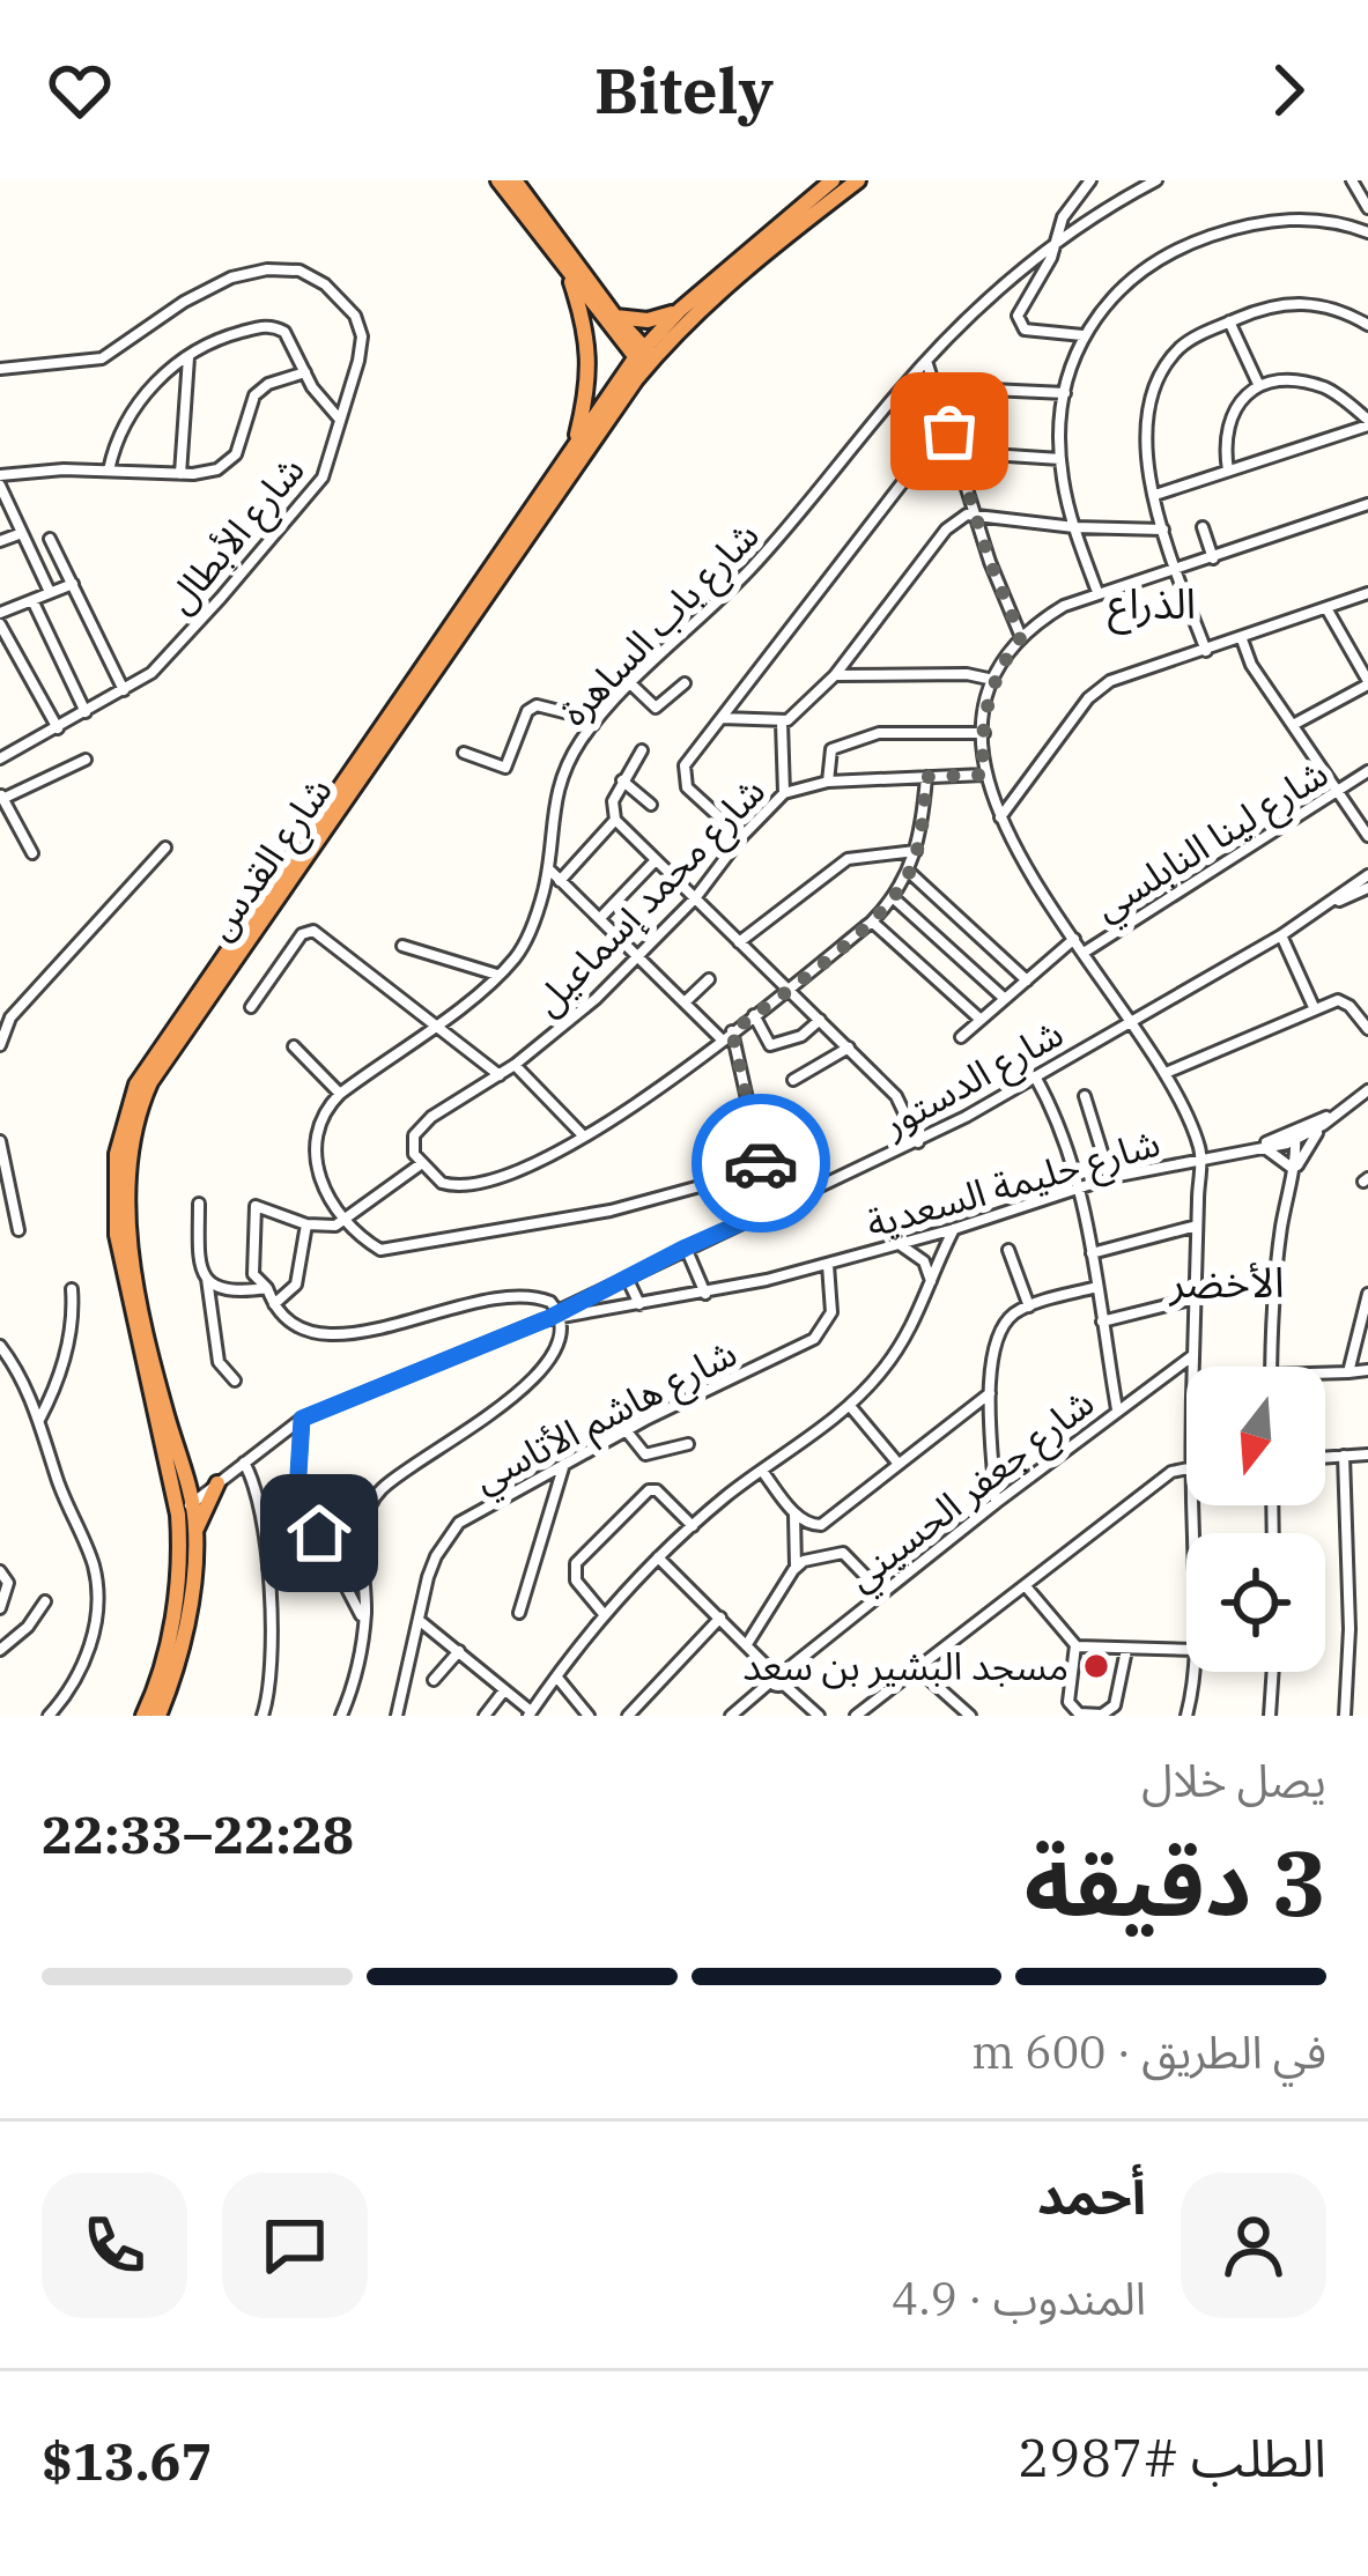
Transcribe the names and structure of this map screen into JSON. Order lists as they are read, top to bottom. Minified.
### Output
{"streets":{"highway":["شارع القدس"],"street":["شارع الأبطال","شارع باب الساهرة","شارع لينا النابلسي","شارع محمد إسماعيل","شارع الدستور","شارع حليمة السعدية","شارع هاشم الأتاسي","شارع جعفر الحسيني"]},"crossings":[["شارع القدس","شارع حليمة السعدية"],["شارع الدستور","شارع حليمة السعدية"],["شارع حليمة السعدية","شارع هاشم الأتاسي"]],"districts":["الذراع","الأخضر"],"places":["مسجد البشير بن سعد"],"north":"bottom","page":{"header":"Bitely","heading":["3 دقيقة","يصل خلال","22:28–22:33"],"panel":["أحمد","المندوب · 4.9","الطلب #2987","$13.67"],"bar":"في الطريق · 600 m"}}
